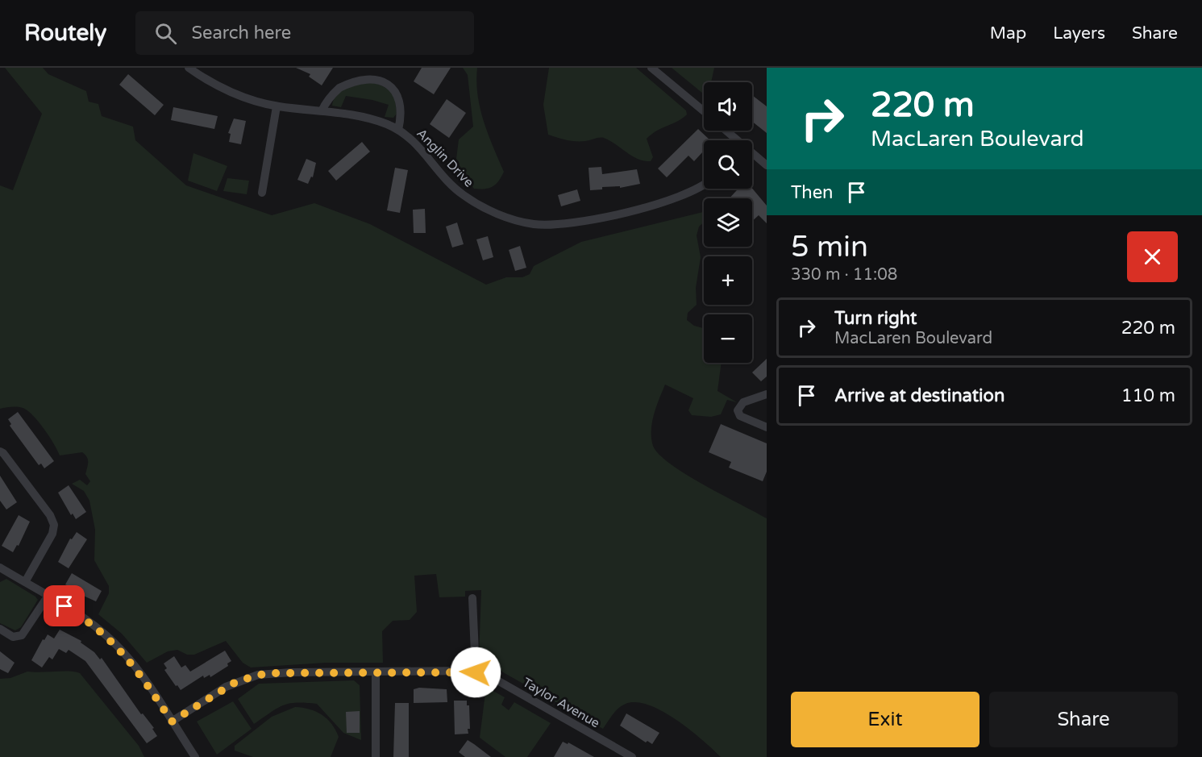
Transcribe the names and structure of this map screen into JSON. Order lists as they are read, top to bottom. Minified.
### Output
{"streets":{"street":["Anglin Drive","Taylor Avenue"]},"page":{"header":"Routely","search":"Search here","nav":["Map","Layers","Share"],"turn":["220 m","MacLaren Boulevard"],"map_buttons":["+","−"],"then":"Then","heading":["5 min","330 m · 11:08"],"list":[{"name":"Turn right","note":"MacLaren Boulevard","value":"220 m"},{"name":"Arrive at destination","value":"110 m"}],"buttons":["Exit","Share"]}}
